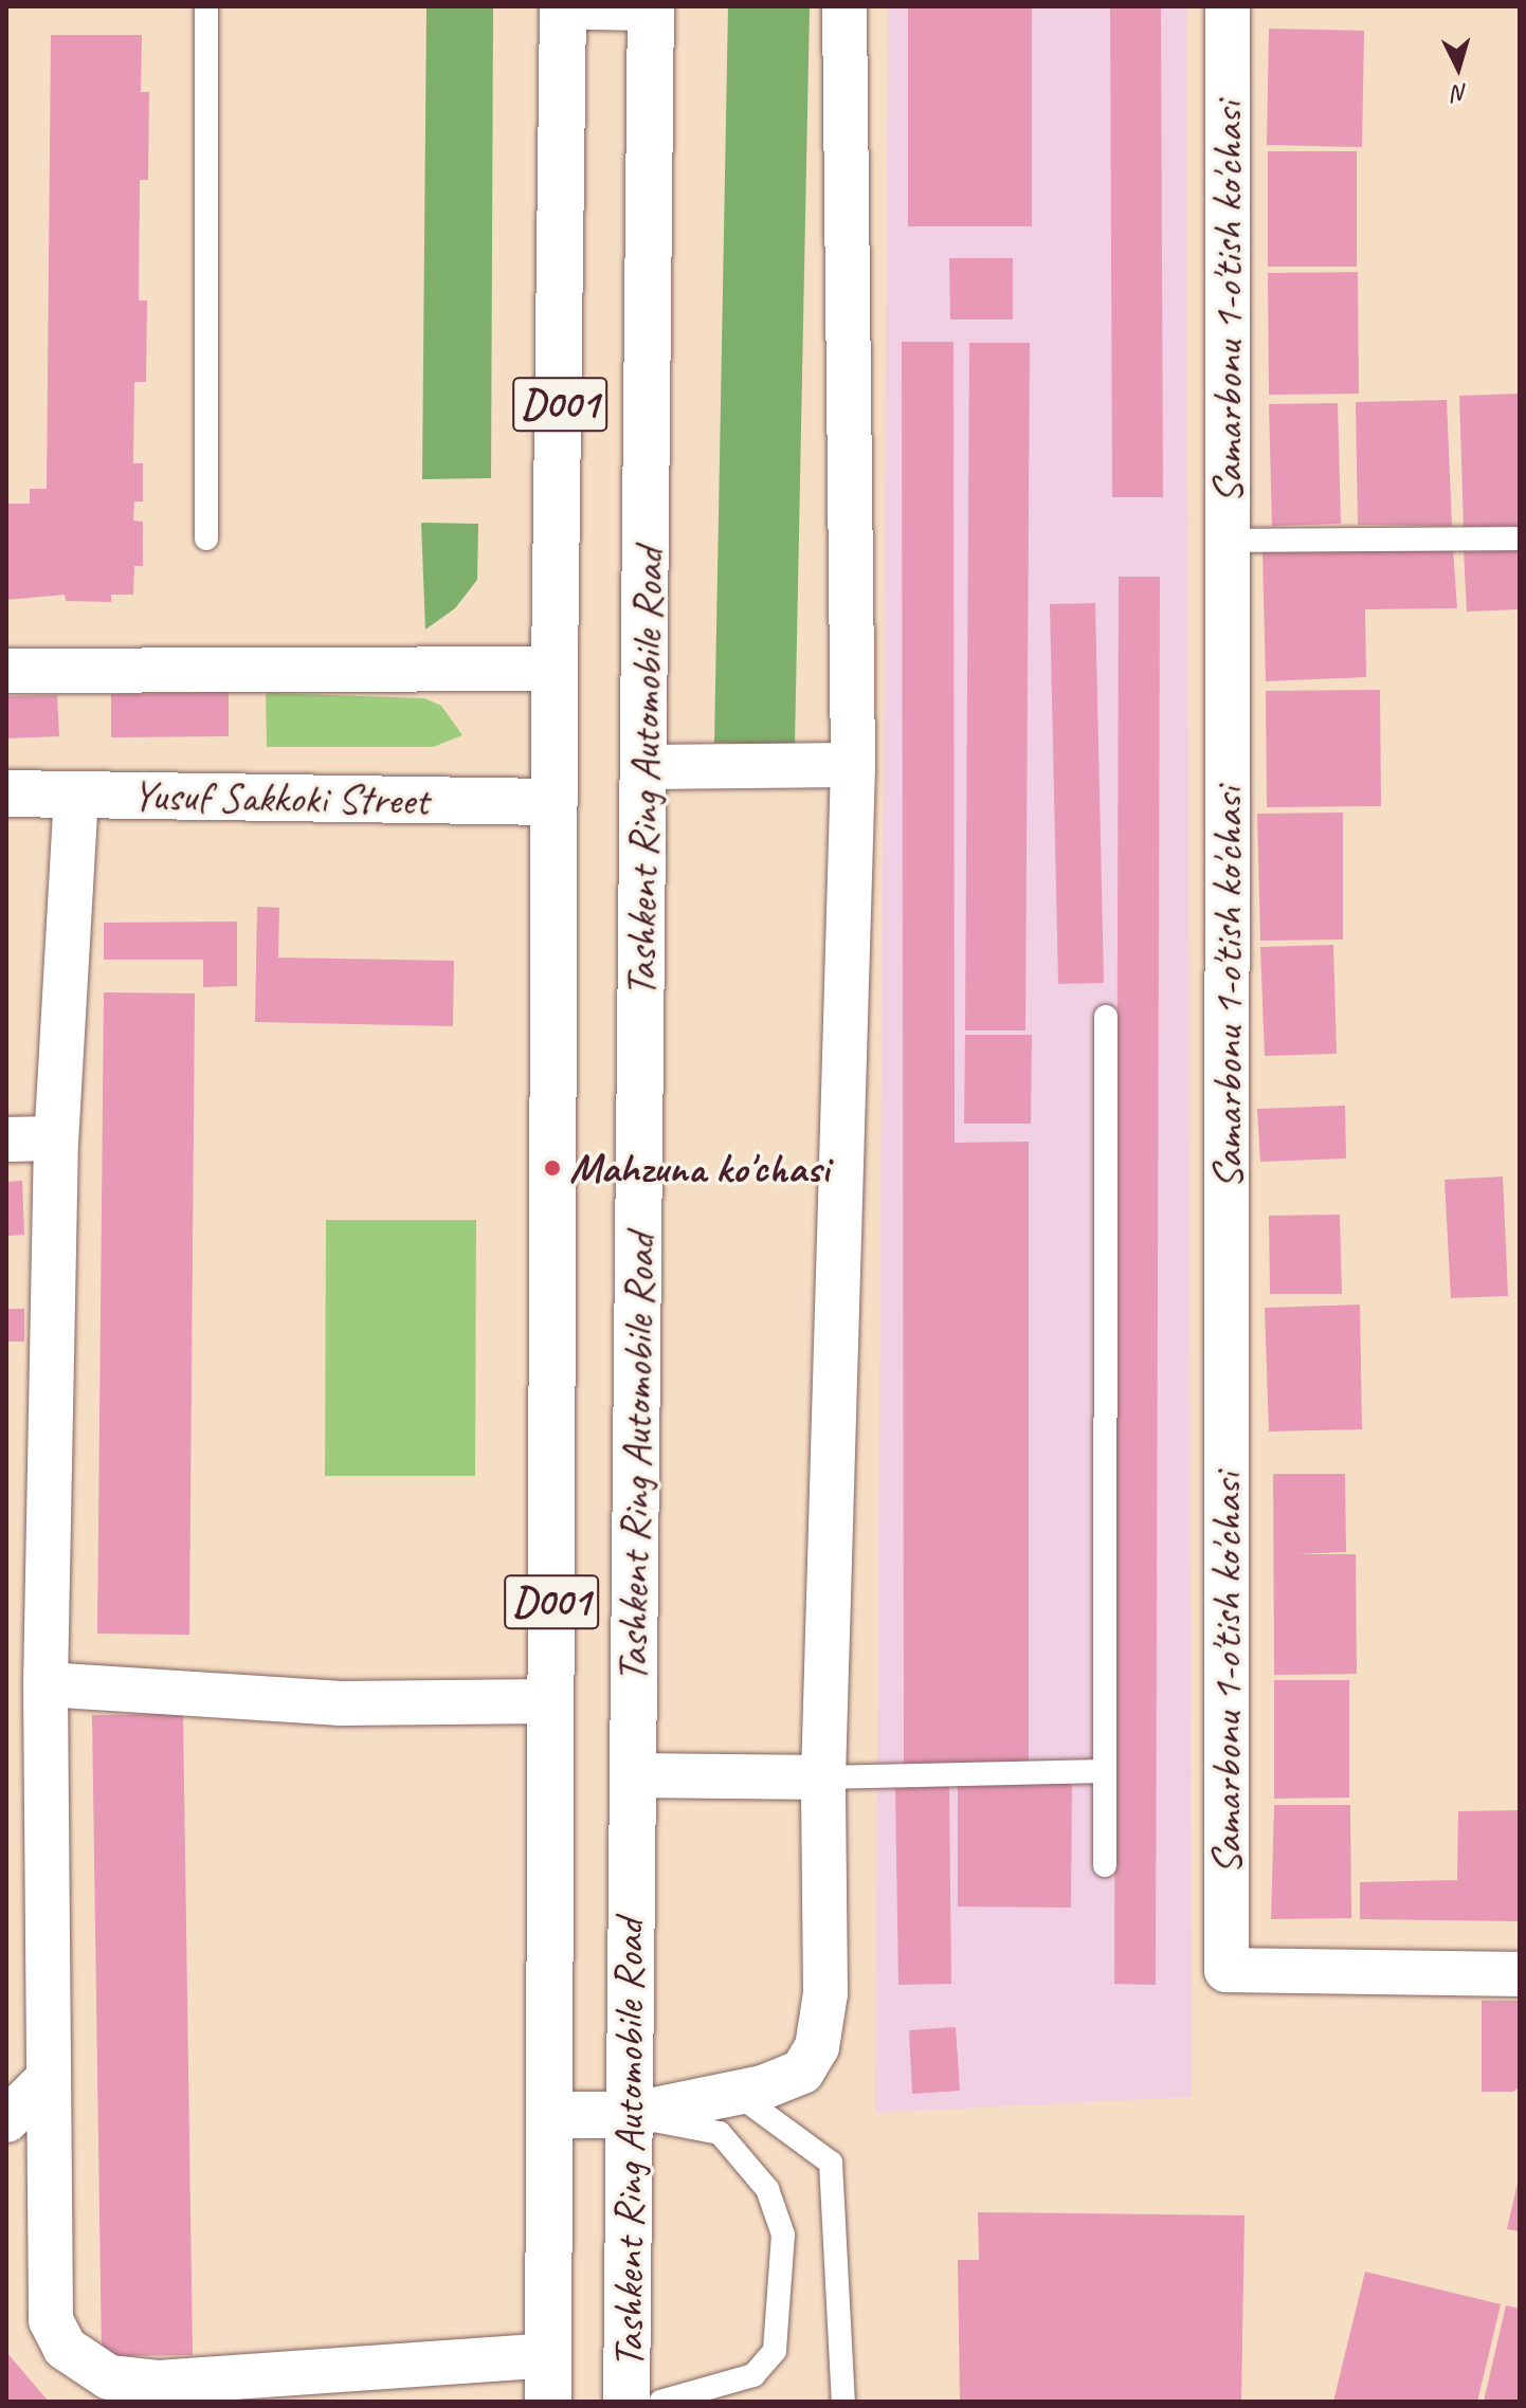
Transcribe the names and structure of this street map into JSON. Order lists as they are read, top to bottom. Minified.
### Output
{"streets":{"main road":["D001","Tashkent Ring Automobile Road","Yusuf Sakkoki Street"],"street":["Samarbonu 1-o'tish ko'chasi"]},"crossings":[["Tashkent Ring Automobile Road","Yusuf Sakkoki Street"]],"places":["Mahzuna ko'chasi"],"north":"bottom"}
